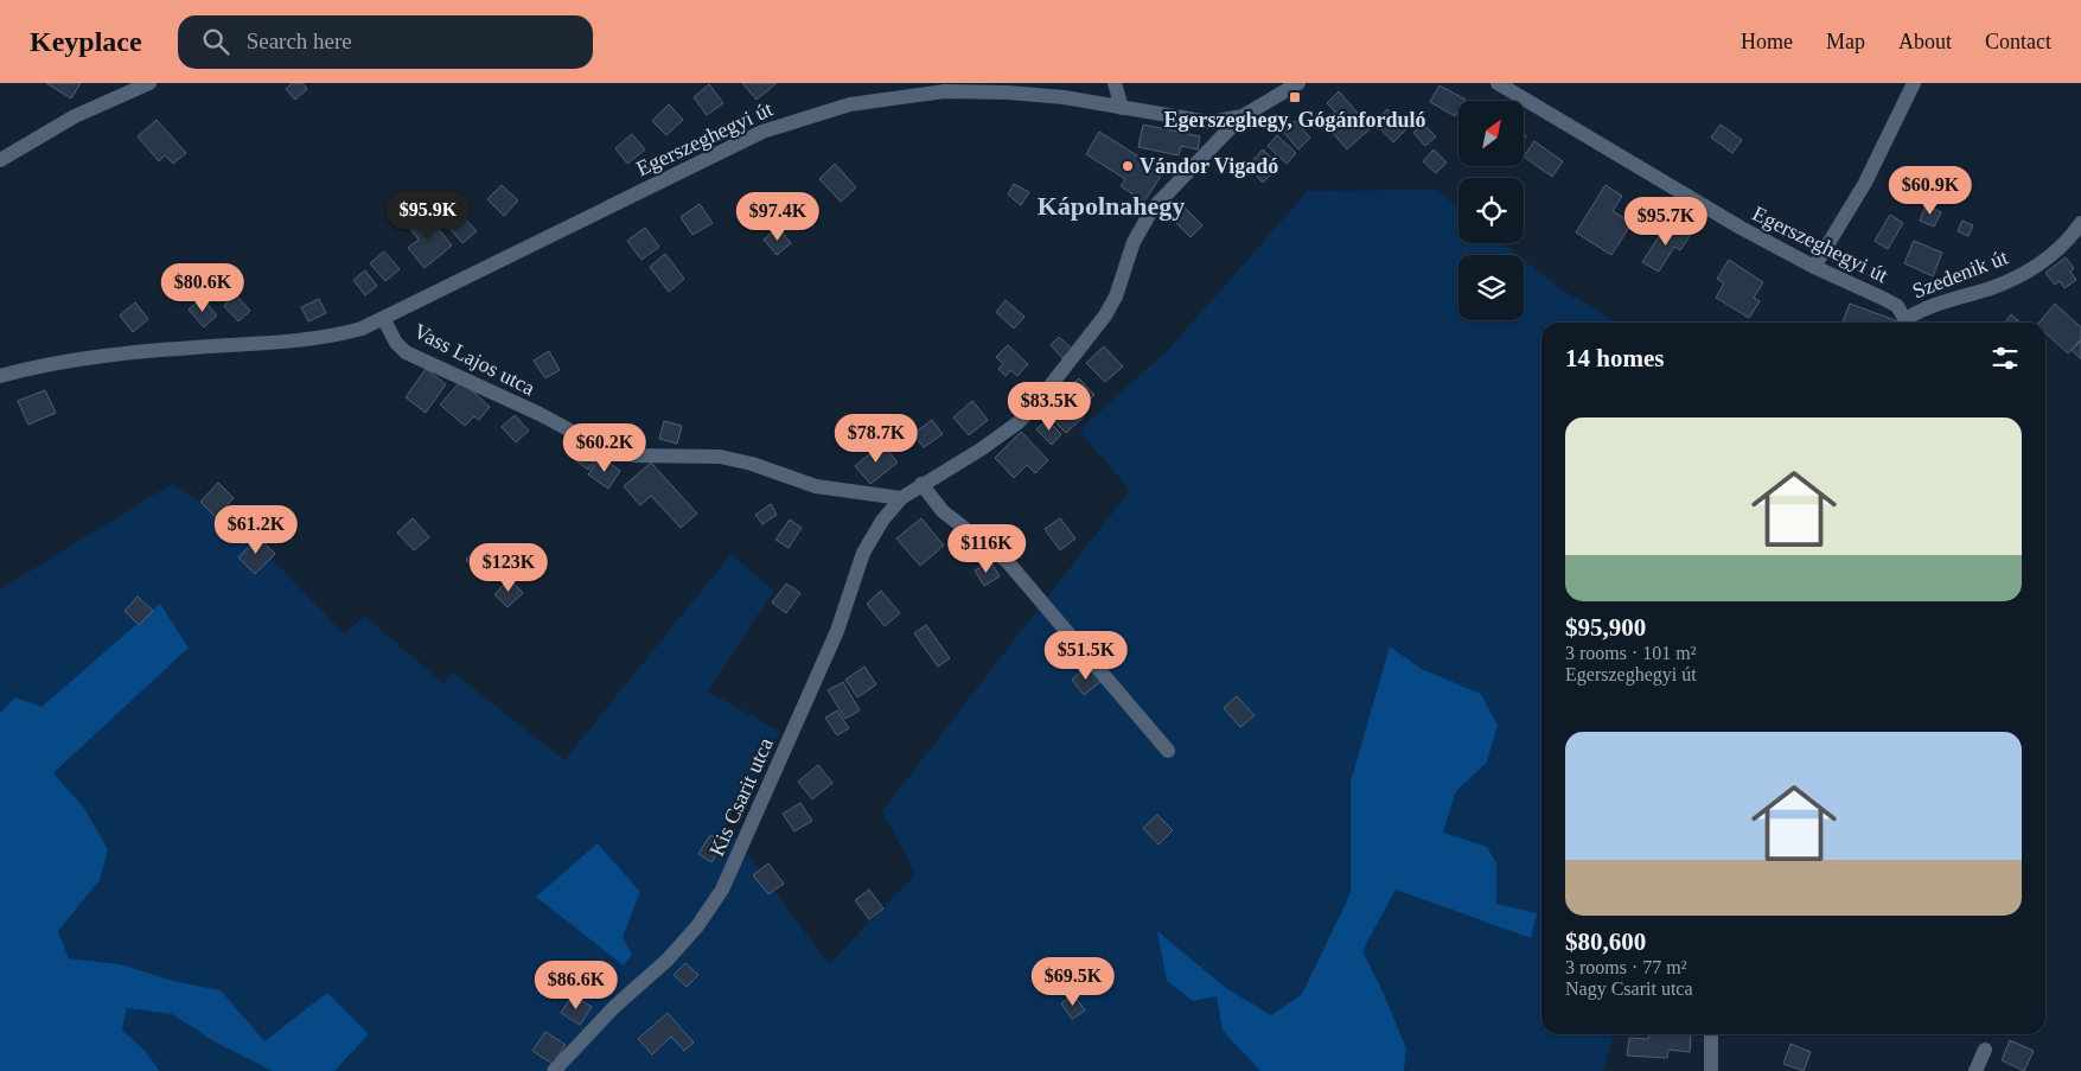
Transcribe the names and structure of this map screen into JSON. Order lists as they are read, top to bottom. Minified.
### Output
{"streets":{"street":["Egerszeghegyi út","Szedenik út","Vass Lajos utca","Kis Csarit utca"]},"crossings":[["Egerszeghegyi út","Vass Lajos utca"],["Egerszeghegyi út","Kis Csarit utca"],["Vass Lajos utca","Kis Csarit utca"]],"districts":["Kápolnahegy"],"places":{"transit":["Egerszeghegy, Gógánforduló"],"other":["Vándor Vigadó"]},"north":"top right","page":{"header":"Keyplace","search":"Search here","nav":["Home","Map","About","Contact"],"price":["$60.9K","$95.9K","$97.4K","$95.7K","$80.6K","$83.5K","$78.7K","$60.2K","$61.2K","$116K","$123K","$51.5K","$69.5K","$86.6K"],"heading":"14 homes","list":[{"name":"$95,900","note":"3 rooms · 101 m² · Egerszeghegyi út"},{"name":"$80,600","note":"3 rooms · 77 m² · Nagy Csarit utca"}]}}
